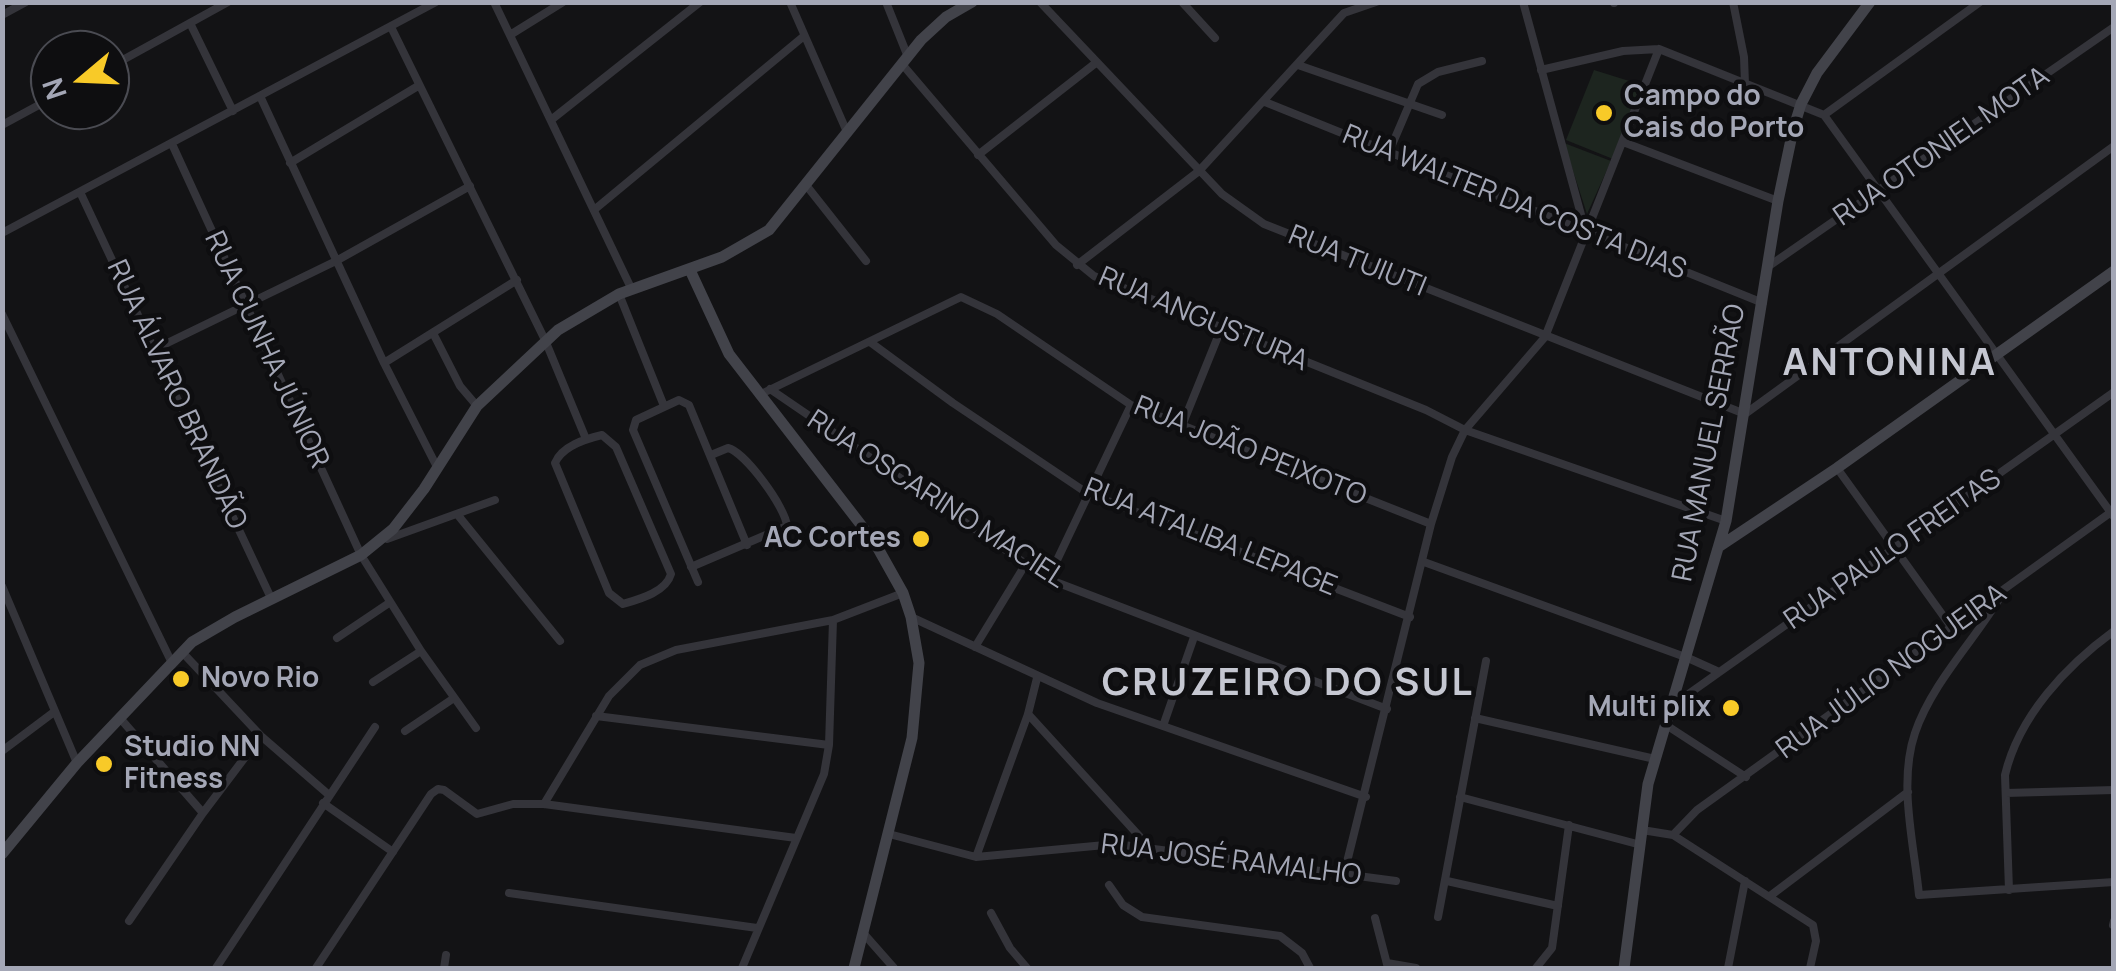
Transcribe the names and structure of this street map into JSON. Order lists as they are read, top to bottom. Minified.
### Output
{"streets":{"street":["RUA OTONIEL MOTA","RUA WALTER DA COSTA DIAS","RUA TUIUTI","RUA ANGUSTURA","RUA CUNHA JÚNIOR","RUA ÁLVARO BRANDÃO","RUA MANUEL SERRÃO","RUA JOÃO PEIXOTO","RUA OSCARINO MACIEL","RUA ATALIBA LEPAGE","RUA PAULO FREITAS","RUA JÚLIO NOGUEIRA","RUA JOSÉ RAMALHO"]},"crossings":[["RUA OTONIEL MOTA","RUA MANUEL SERRÃO"],["RUA WALTER DA COSTA DIAS","RUA MANUEL SERRÃO"],["RUA TUIUTI","RUA MANUEL SERRÃO"],["RUA ANGUSTURA","RUA MANUEL SERRÃO"],["RUA MANUEL SERRÃO","RUA PAULO FREITAS"],["RUA JOÃO PEIXOTO","RUA OSCARINO MACIEL"],["RUA JOÃO PEIXOTO","RUA ATALIBA LEPAGE"]],"districts":["ANTONINA","CRUZEIRO DO SUL"],"places":["Campo do Cais do Porto","AC Cortes","Novo Rio","Multi plix","Studio NN Fitness"],"north":"left"}
